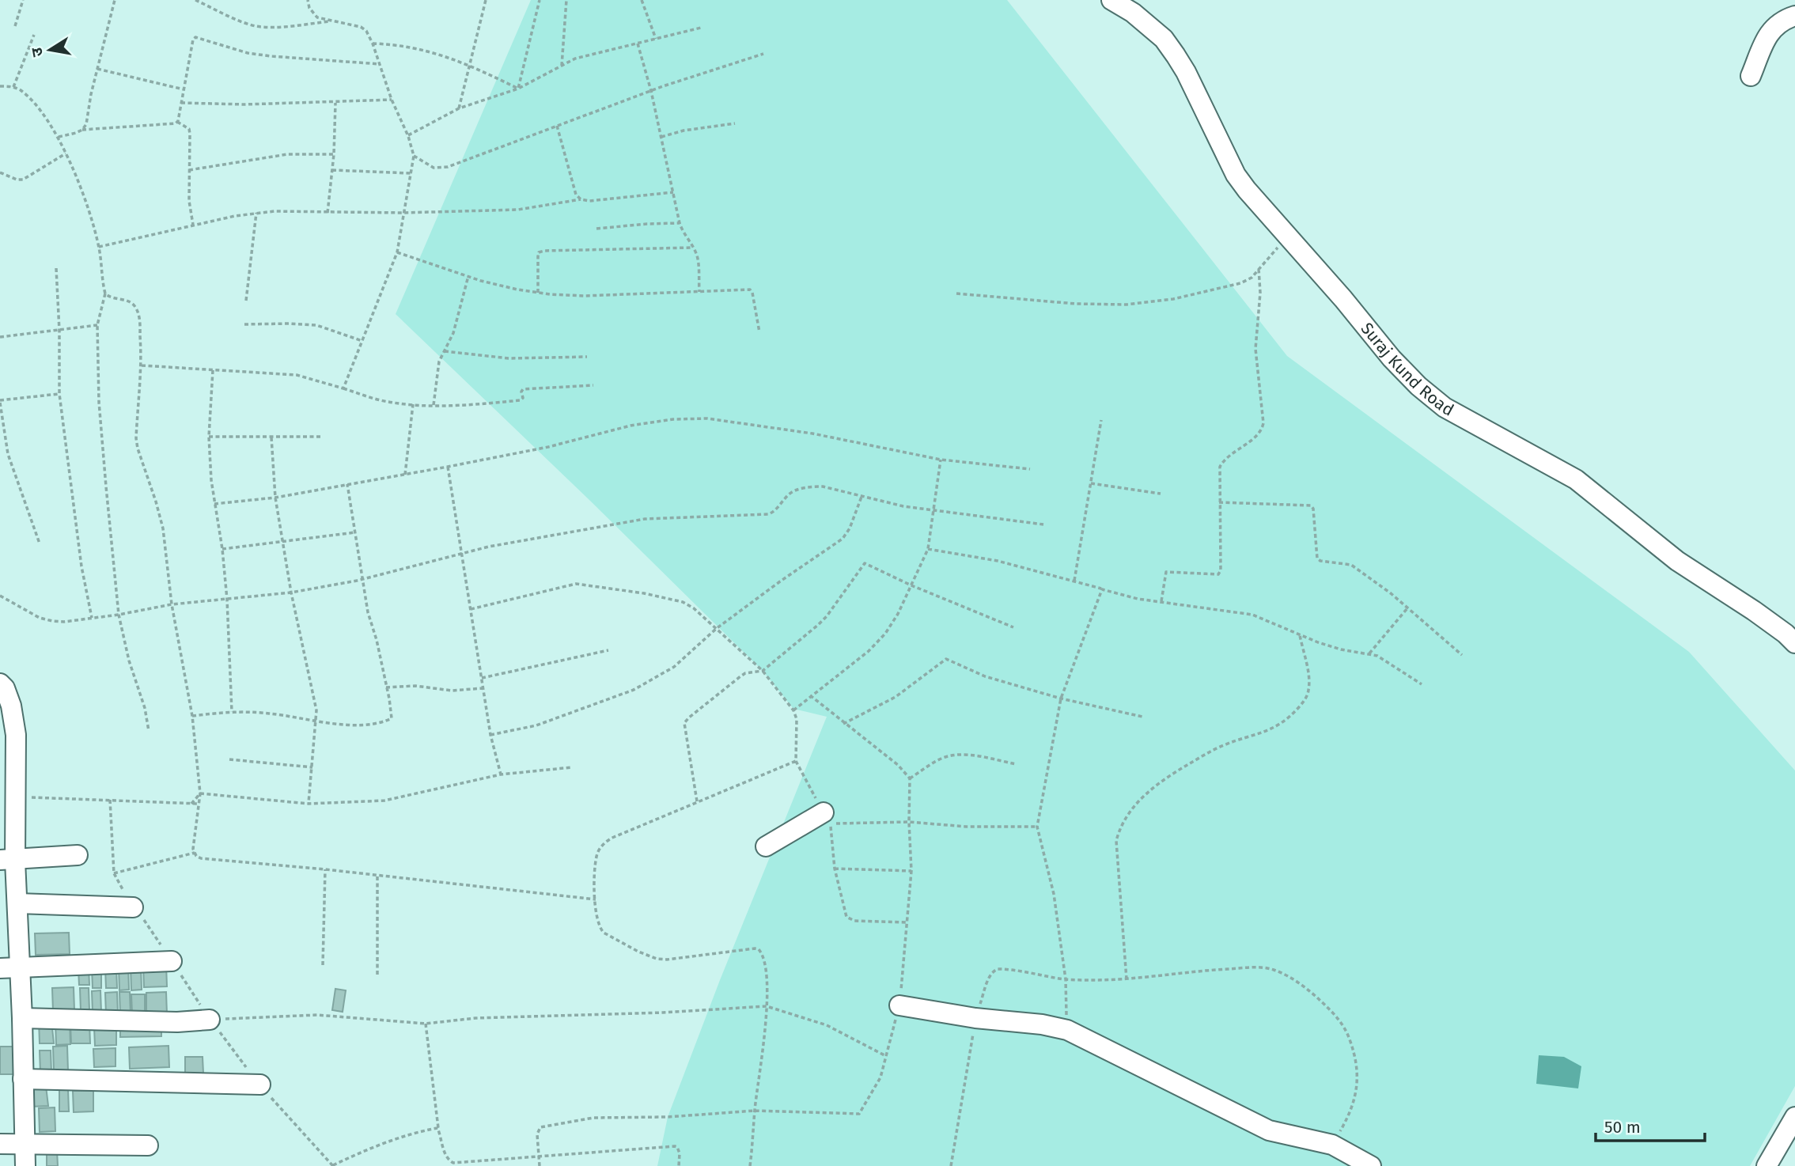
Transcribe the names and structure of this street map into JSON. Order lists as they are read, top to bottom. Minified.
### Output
{"streets":{"street":["Suraj Kund Road"]},"scale_bar":"50 m","north":"left"}
